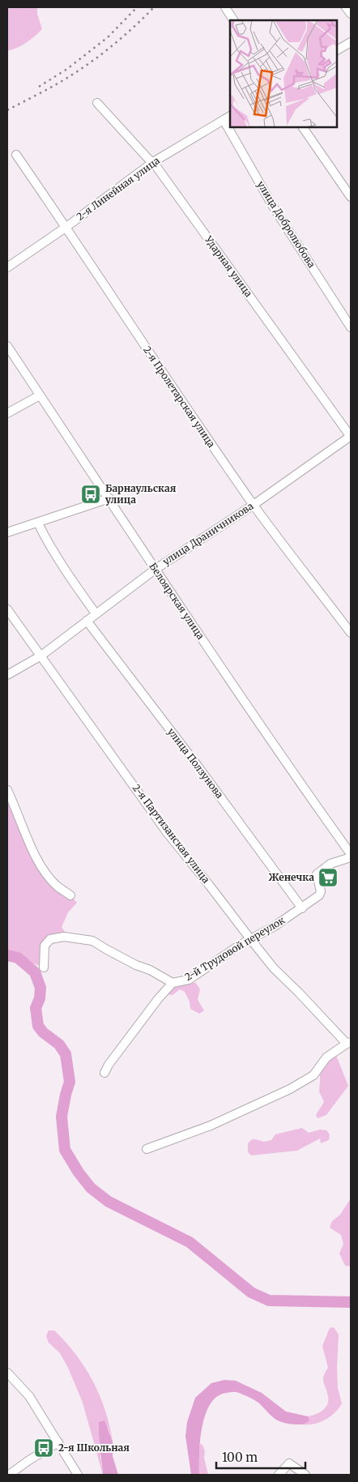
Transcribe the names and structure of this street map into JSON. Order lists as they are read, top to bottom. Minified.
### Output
{"streets":{"street":["2-я Линейная улица","улица Добролюбова","Ударная улица","2-я Пролетарская улица","улица Драничникова","Белоярская улица","улица Ползунова","2-я Партизанская улица","2-й Трудовой переулок"]},"crossings":[["2-я Линейная улица","улица Добролюбова"],["2-я Линейная улица","Ударная улица"],["2-я Линейная улица","2-я Пролетарская улица"],["Ударная улица","улица Драничникова"],["2-я Пролетарская улица","улица Драничникова"],["улица Драничникова","Белоярская улица"],["улица Драничникова","улица Ползунова"],["улица Драничникова","2-я Партизанская улица"],["улица Ползунова","2-й Трудовой переулок"],["2-я Партизанская улица","2-й Трудовой переулок"]],"places":{"bus stop":["Барнаульская улица","2-я Школьная"],"supermarket":["Женечка"]},"scale_bar":"100 m"}
